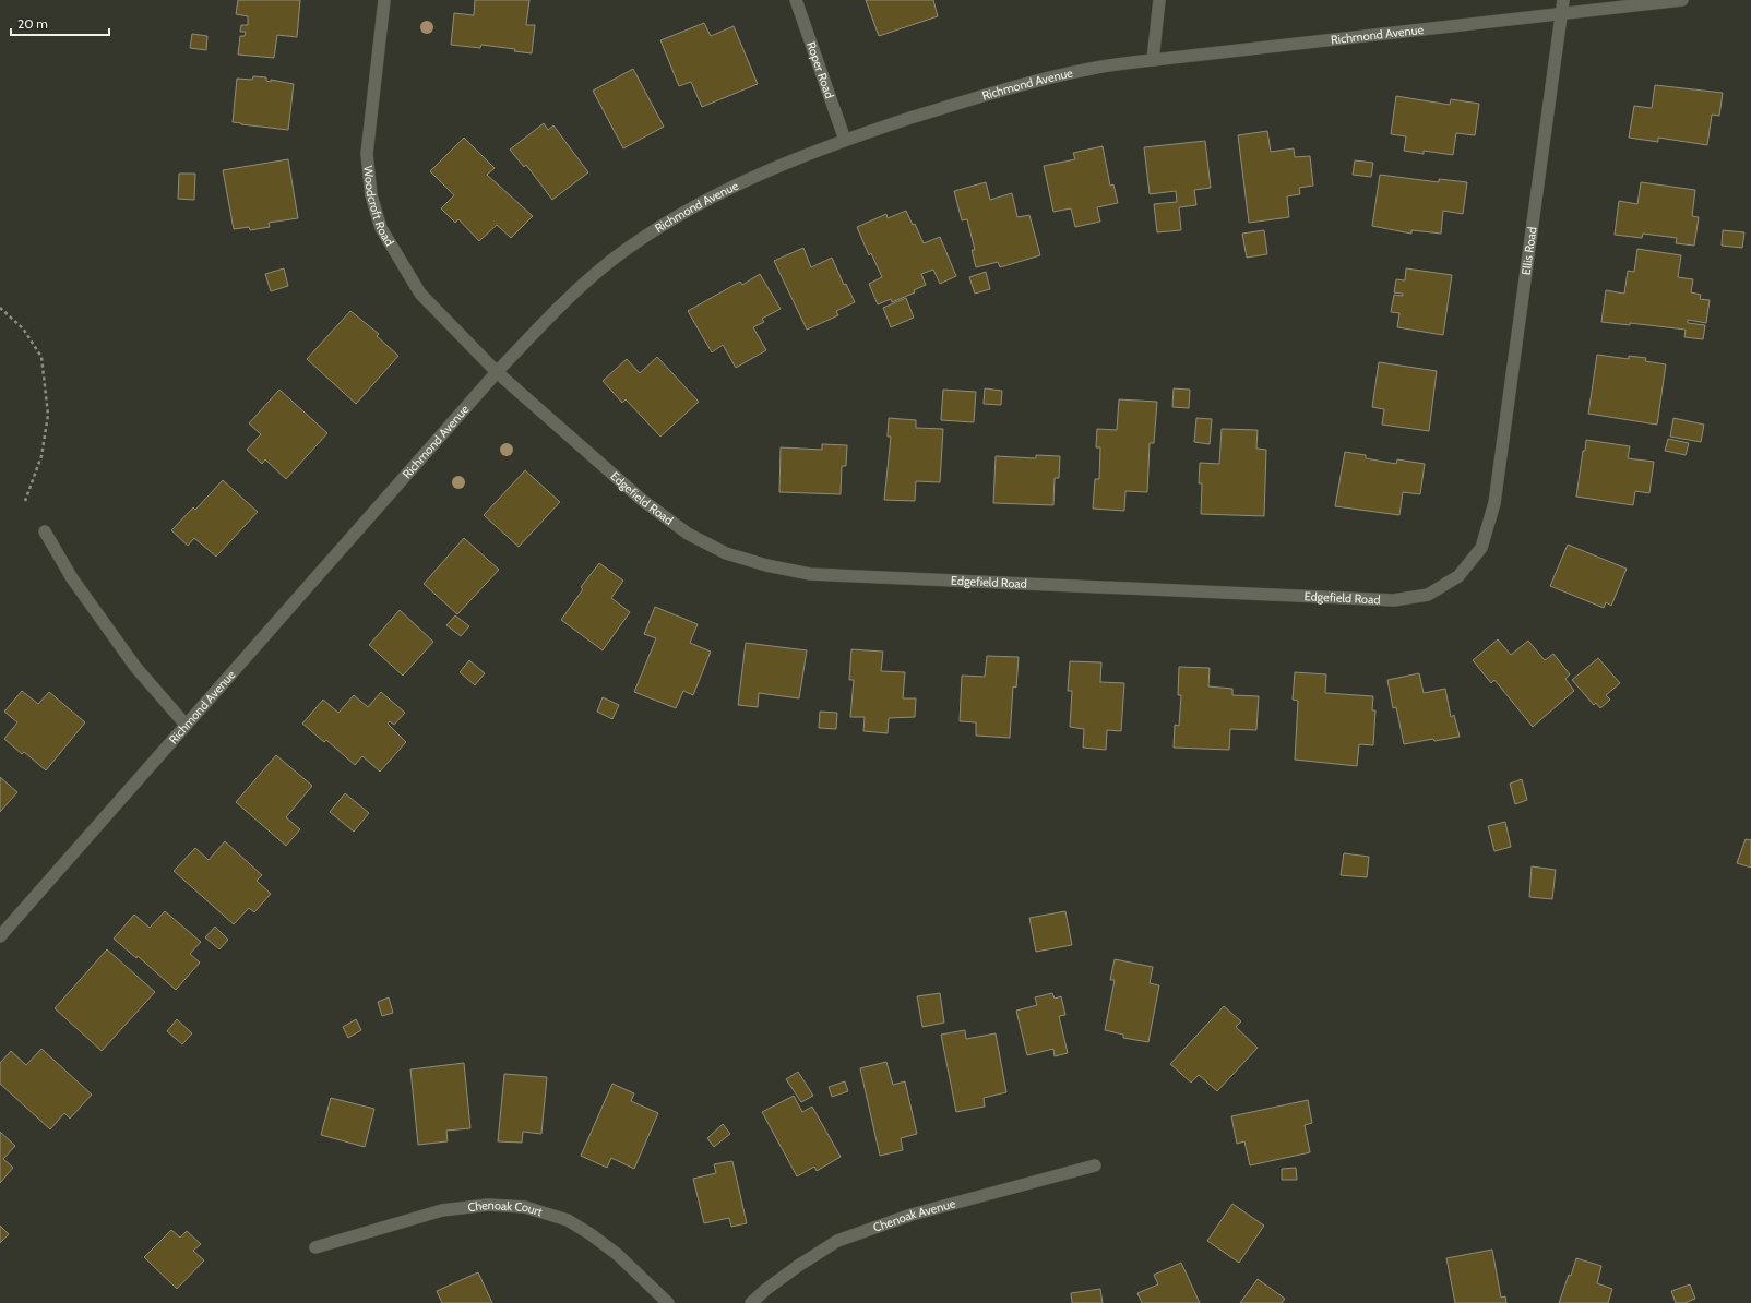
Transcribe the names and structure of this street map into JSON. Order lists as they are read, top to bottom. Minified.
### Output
{"streets":{"street":["Richmond Avenue","Roper Road","Woodcroft Road","Ellis Road","Edgefield Road","Chenoak Court","Chenoak Avenue"]},"crossings":[["Richmond Avenue","Roper Road"],["Richmond Avenue","Woodcroft Road"],["Richmond Avenue","Ellis Road"],["Richmond Avenue","Edgefield Road"],["Woodcroft Road","Edgefield Road"],["Ellis Road","Edgefield Road"]],"scale_bar":"20 m"}
